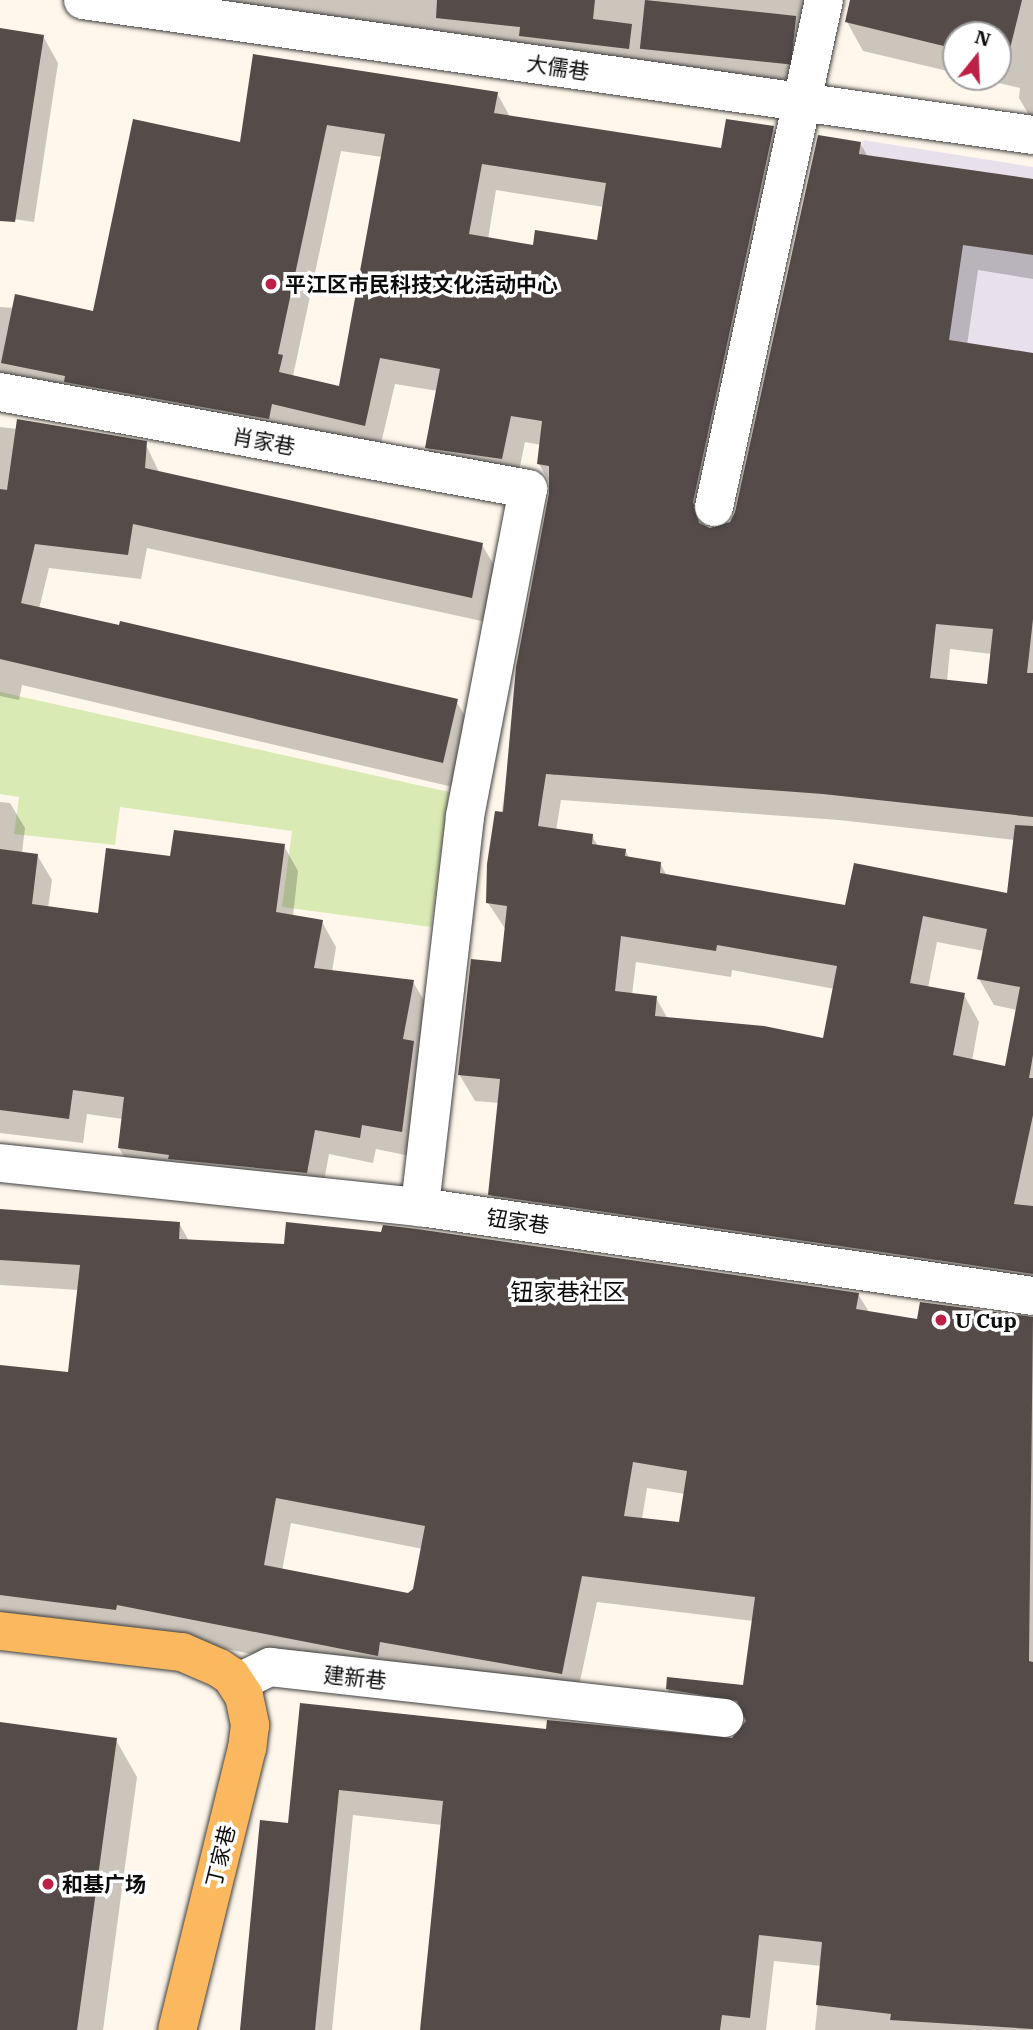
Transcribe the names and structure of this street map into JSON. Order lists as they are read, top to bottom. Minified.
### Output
{"streets":{"main road":["丁家巷"],"street":["大儒巷","肖家巷","钮家巷","建新巷"]},"crossings":[["肖家巷","钮家巷"],["建新巷","丁家巷"]],"districts":["钮家巷社区"],"places":["平江区市民科技文化活动中心","U Cup","和基广场"],"north":"top"}
